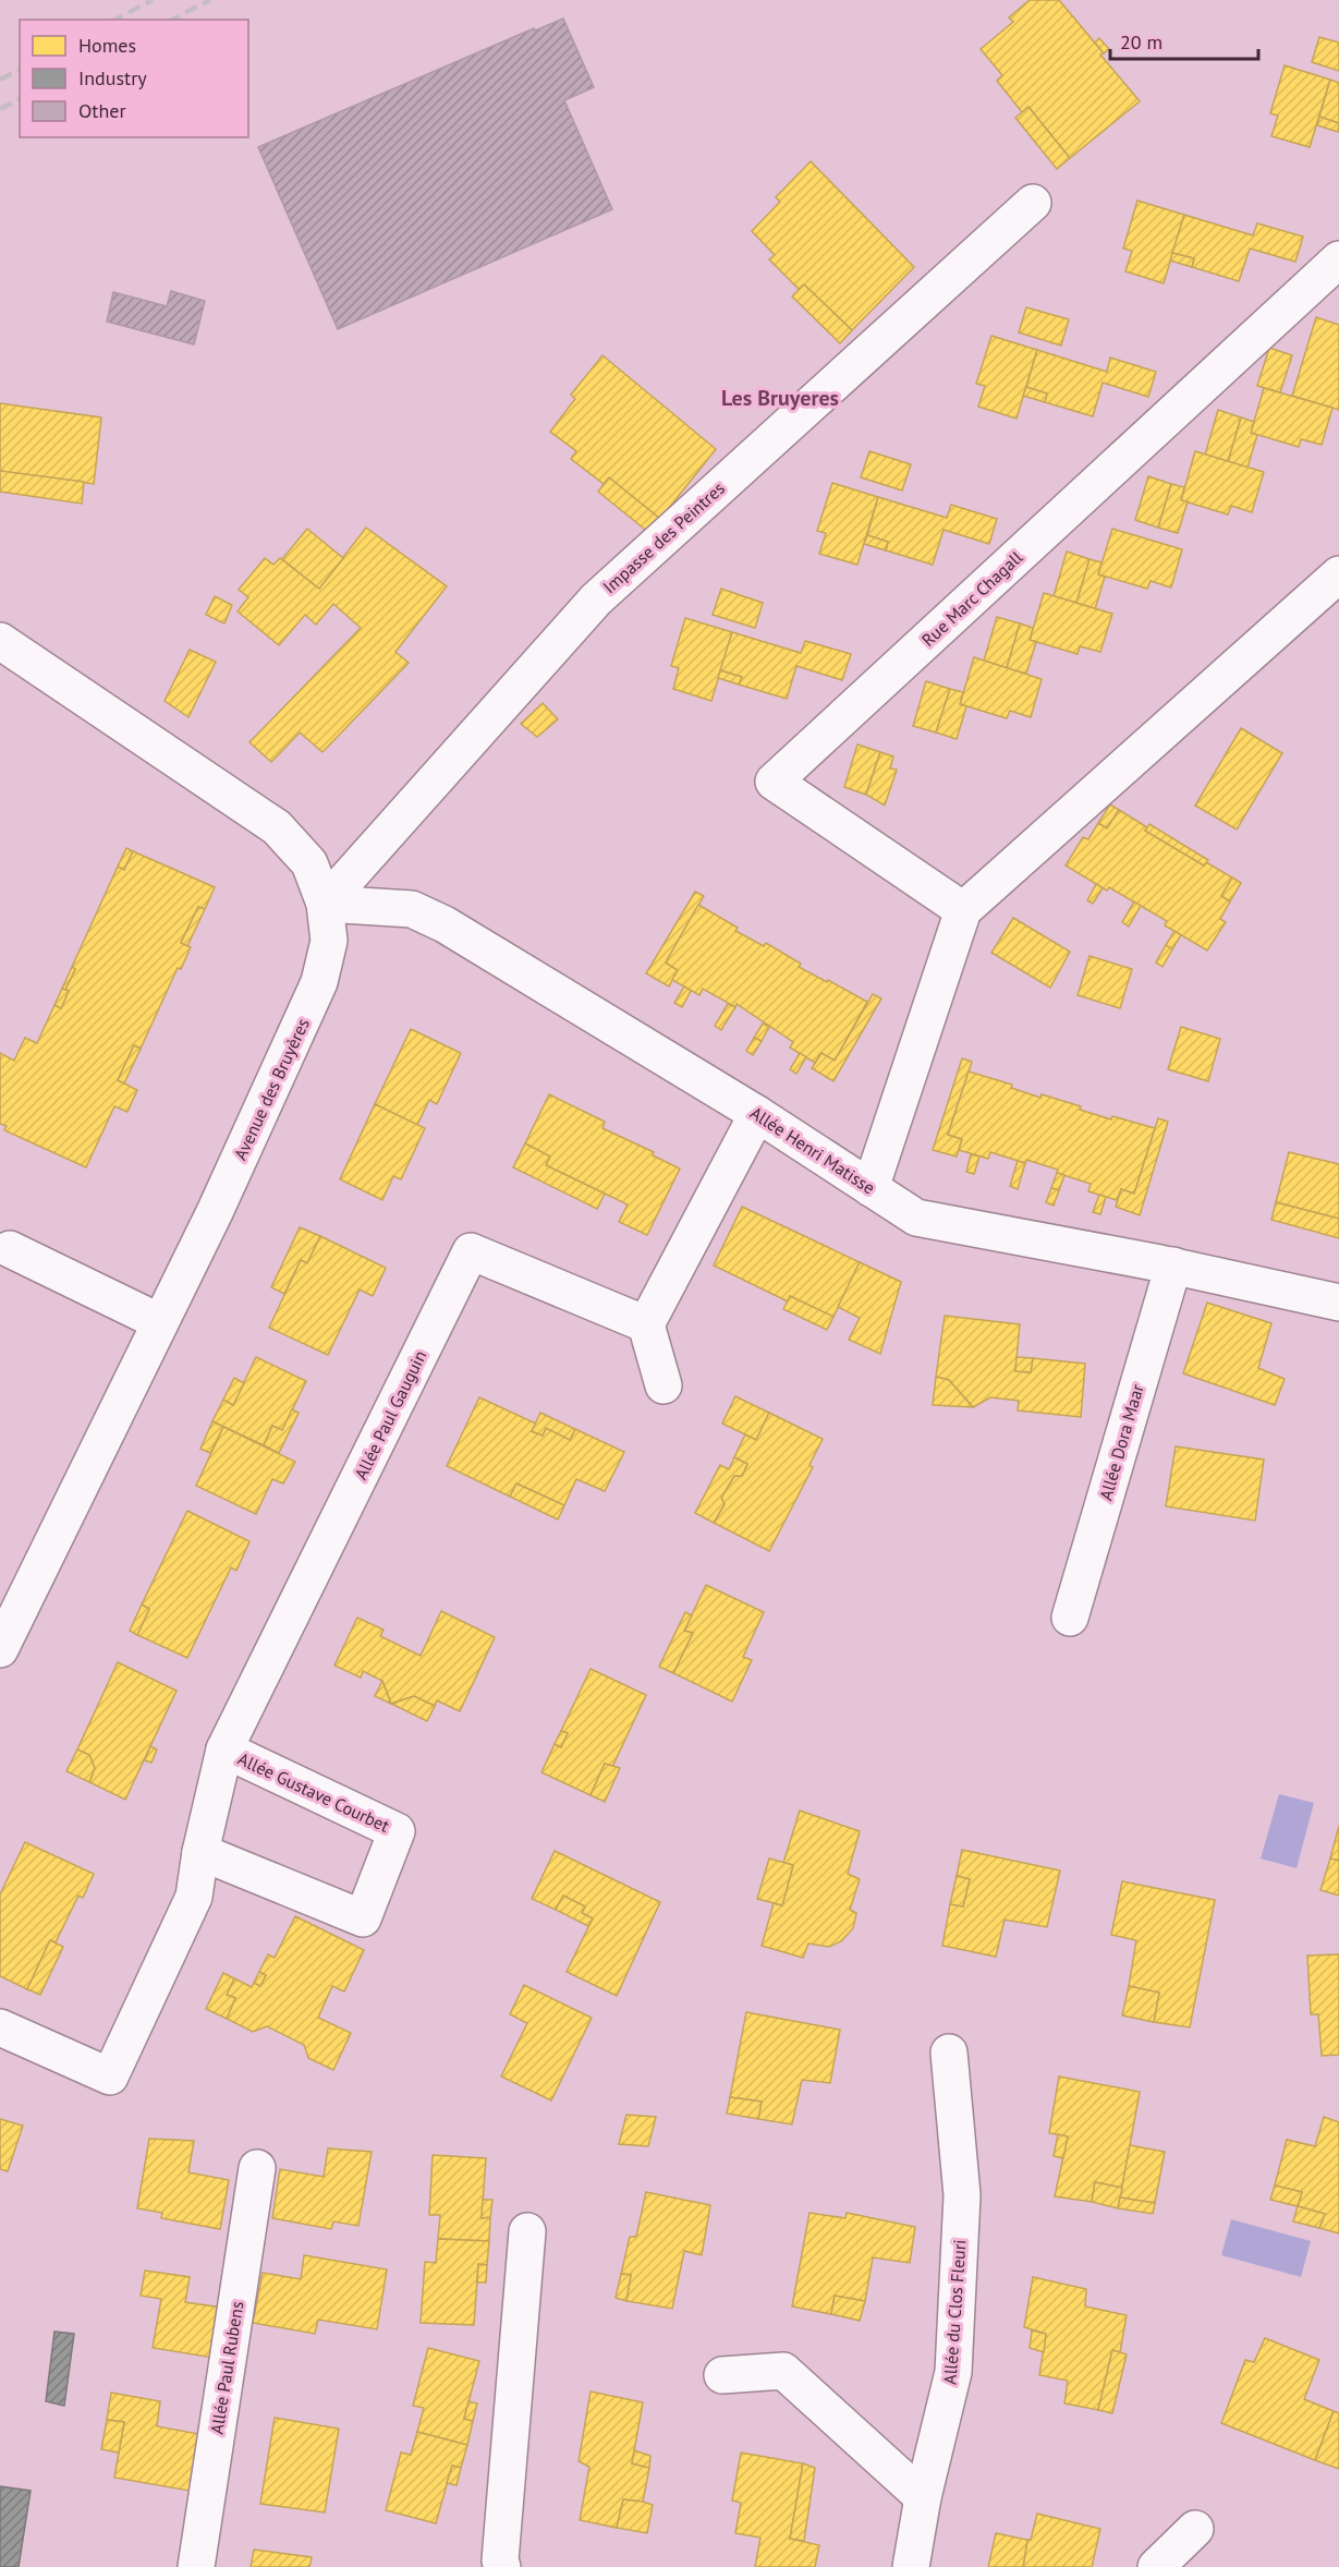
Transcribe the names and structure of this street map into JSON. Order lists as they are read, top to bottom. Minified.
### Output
{"streets":{"street":["Impasse des Peintres","Rue Marc Chagall","Avenue des Bruyères","Allée Henri Matisse","Allée Paul Gauguin","Allée Dora Maar","Allée Gustave Courbet","Allée du Clos Fleuri","Allée Paul Rubens"]},"crossings":[["Impasse des Peintres","Avenue des Bruyères"],["Impasse des Peintres","Allée Henri Matisse"],["Avenue des Bruyères","Allée Henri Matisse"],["Allée Henri Matisse","Allée Dora Maar"],["Allée Paul Gauguin","Allée Gustave Courbet"]],"districts":["Les Bruyeres"],"legend":["Homes","Industry","Other"],"scale_bar":"20 m"}
